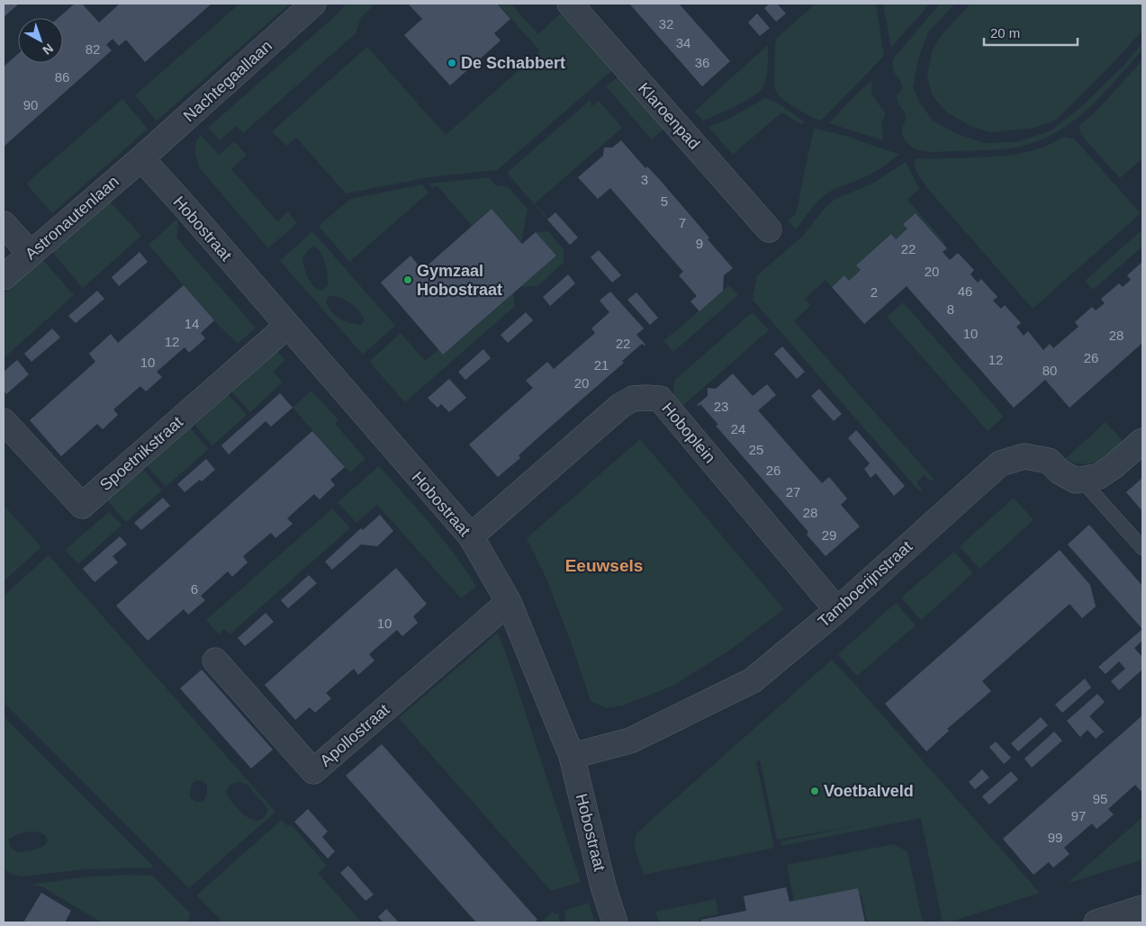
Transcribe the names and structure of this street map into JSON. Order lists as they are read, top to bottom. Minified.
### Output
{"streets":{"street":["Nachtegaallaan","Klaroenpad","Astronautenlaan","Hobostraat","Hoboplein","Spoetnikstraat","Tamboerijnstraat","Apollostraat"]},"crossings":[["Nachtegaallaan","Astronautenlaan"],["Nachtegaallaan","Hobostraat"],["Astronautenlaan","Hobostraat"],["Hobostraat","Hoboplein"],["Hobostraat","Spoetnikstraat"],["Hobostraat","Tamboerijnstraat"],["Hobostraat","Apollostraat"],["Hoboplein","Tamboerijnstraat"]],"districts":["Eeuwsels"],"places":["De Schabbert","Gymzaal Hobostraat","Voetbalveld"],"house_numbers":["32","34","82","36","86","90","3","5","7","9","22","20","46","2","8","14","10","28","12","22","26","12","10","21","80","20","23","24","25","26","27","28","29","6","10","95","97","99"],"scale_bar":"20 m","north":"bottom right"}
